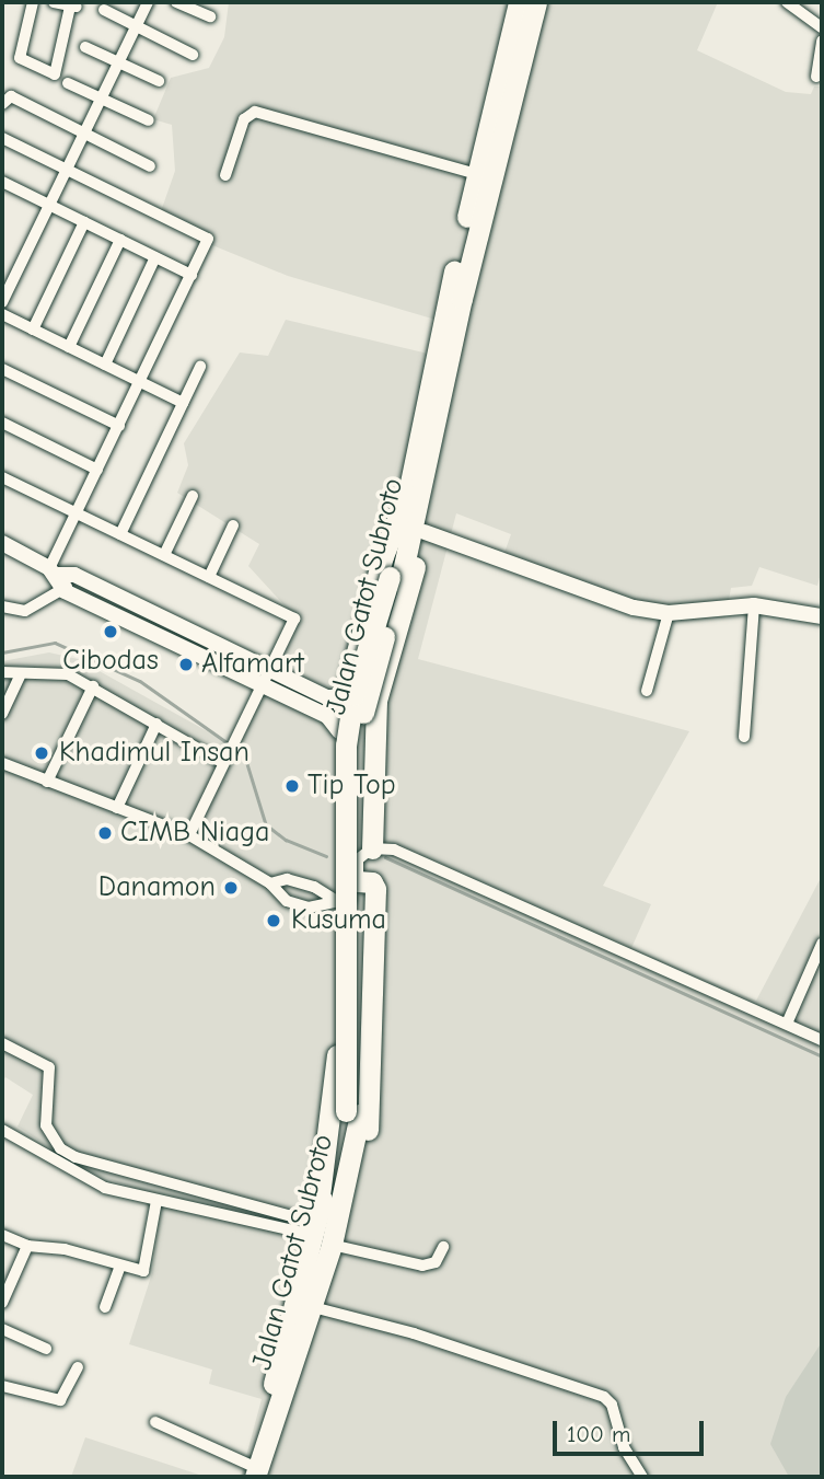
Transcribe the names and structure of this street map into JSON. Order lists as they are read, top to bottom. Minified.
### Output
{"streets":{"highway":["Jalan Gatot Subroto"]},"places":["Cibodas","Alfamart","Khadimul Insan","Tip Top","CIMB Niaga","Danamon","Kusuma"],"scale_bar":"100 m"}
